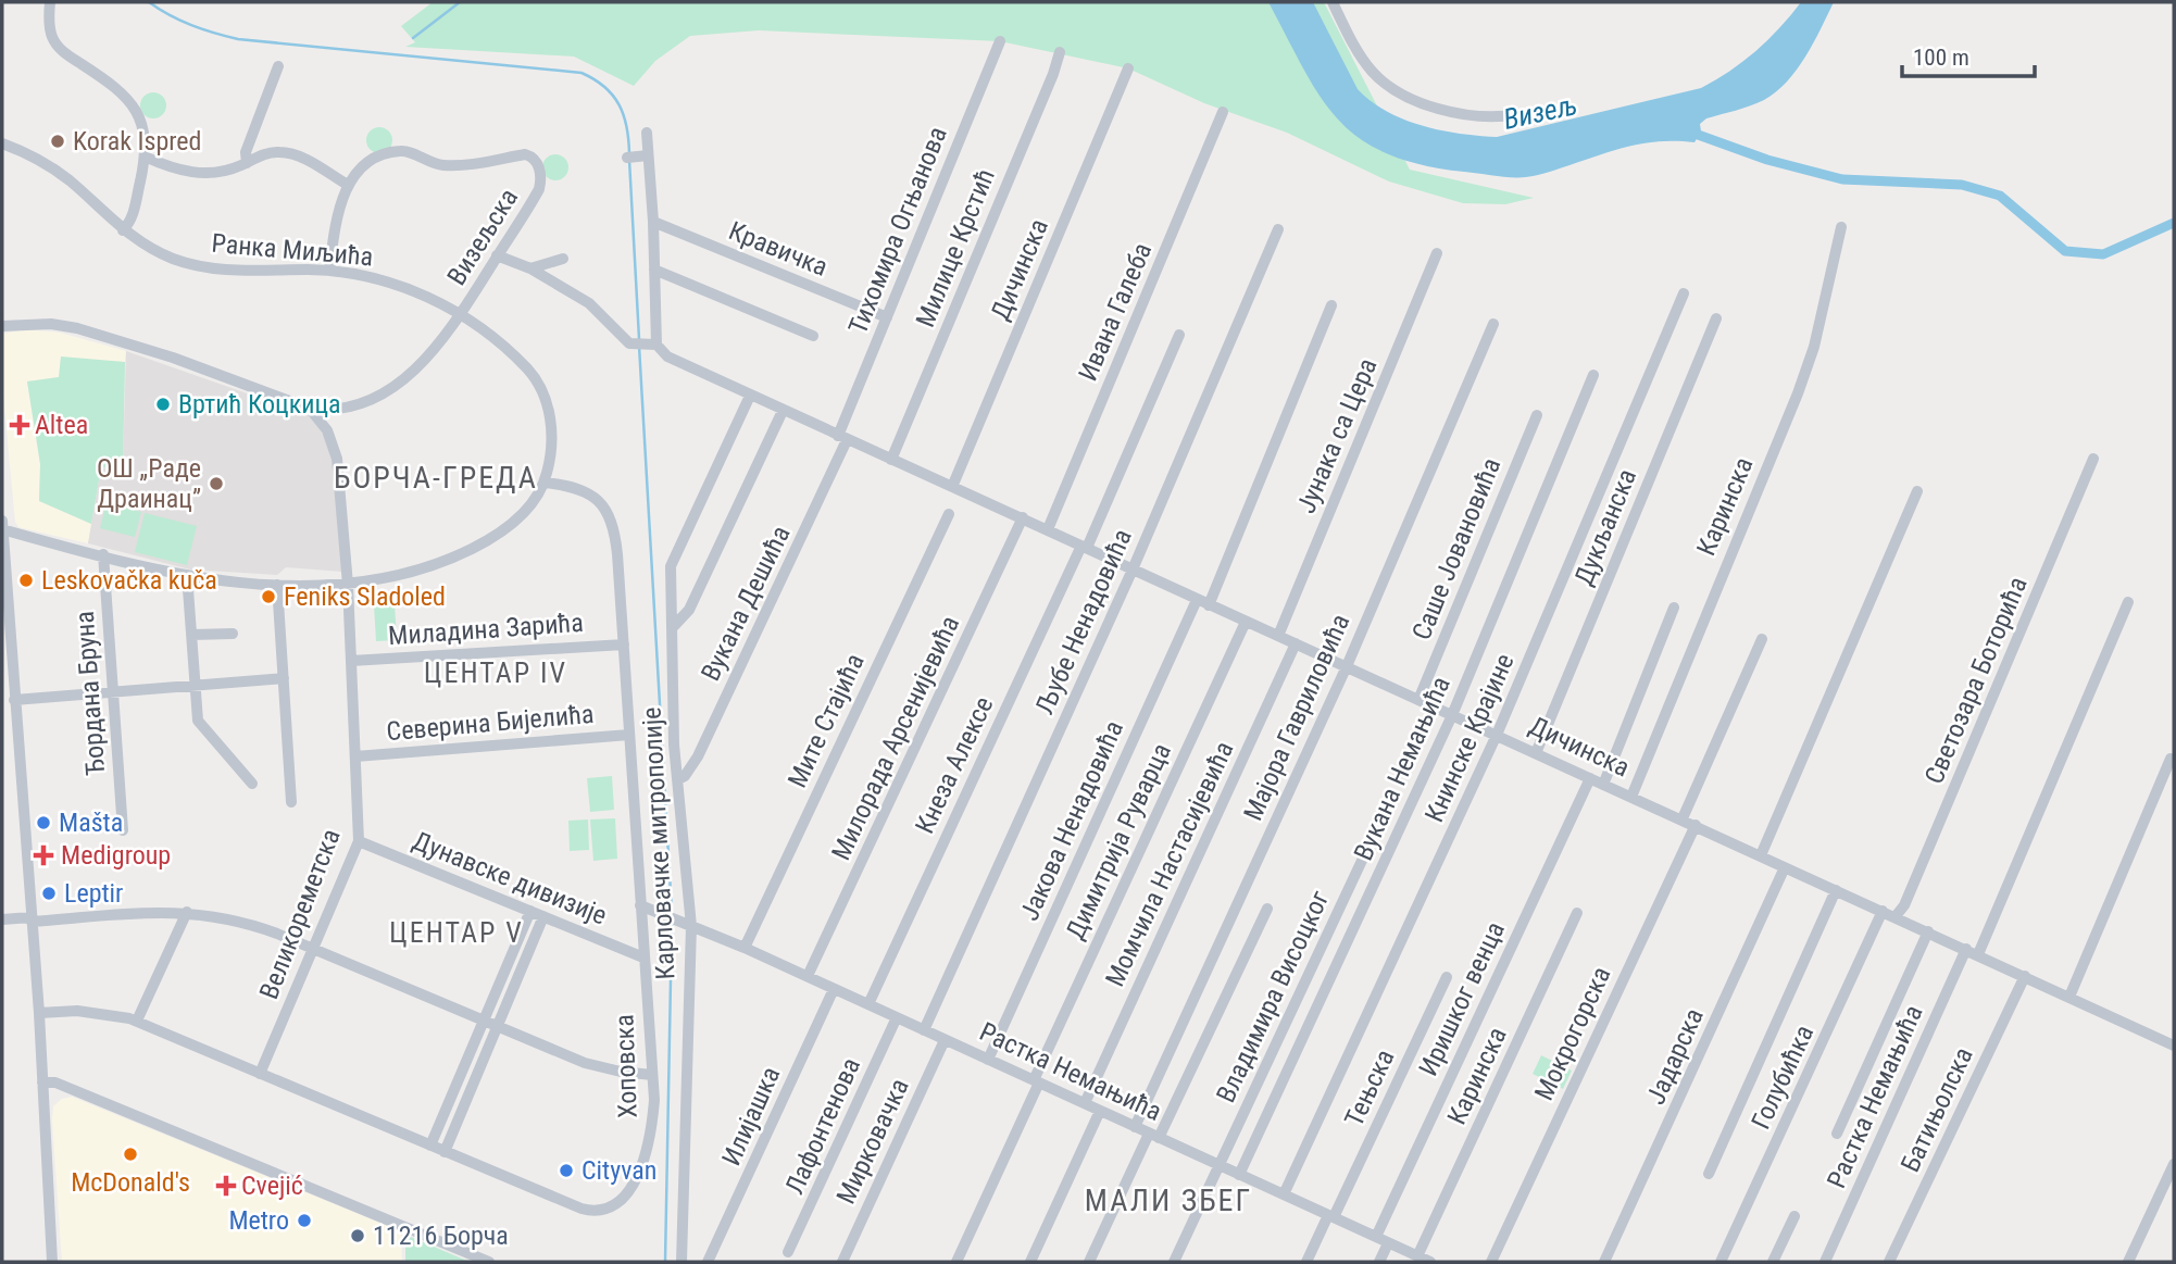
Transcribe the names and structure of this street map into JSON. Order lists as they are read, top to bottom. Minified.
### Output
{"streets":{"street":["Тихомира Огњанова","Визељска","Милице Крстић","Кравичка","Ранка Миљића","Дичинска","Ивана Галеба","Јунака са Цера","Каринска","Дукљанска","Саше Јовановића","Вукана Дешића","Љубе Ненадовића","Миладина Зарића","Светозара Боторића","Ђордана Бруна","Мајора Гавриловића","Мите Стајића","Северина Бијелића","Милорада Арсенијевића","Книнске Крајине","Кнеза Алексе","Вукана Немањића","Јакова Ненадовића","Димитрија Руварца","Карловачке митрополије","Момчила Настасијевића","Дунавске дивизије","Великореметска","Владимира Висоцког","Иришког венца","Мокрогорска","Јадарска","Хоповска","Растка Немањића","Голубићка","Тењска","Батињолска","Илијашка","Лафонтенова","Мирковачка"]},"crossings":[["Тихомира Огњанова","Кравичка"],["Тихомира Огњанова","Дичинска"],["Тихомира Огњанова","Вукана Дешића"],["Визељска","Ранка Миљића"],["Визељска","Дичинска"],["Визељска","Великореметска"],["Милице Крстић","Дичинска"],["Ранка Миљића","Ђордана Бруна"],["Ранка Миљића","Великореметска"],["Ранка Миљића","Хоповска"],["Дичинска","Ивана Галеба"],["Дичинска","Јунака са Цера"],["Дичинска","Каринска"],["Дичинска","Дукљанска"],["Дичинска","Саше Јовановића"],["Дичинска","Вукана Дешића"],["Дичинска","Љубе Ненадовића"],["Дичинска","Светозара Боторића"],["Дичинска","Мајора Гавриловића"],["Дичинска","Милорада Арсенијевића"],["Дичинска","Книнске Крајине"],["Дичинска","Кнеза Алексе"],["Дичинска","Вукана Немањића"],["Дичинска","Јакова Ненадовића"],["Дичинска","Димитрија Руварца"],["Дичинска","Карловачке митрополије"],["Дичинска","Момчила Настасијевића"],["Дичинска","Иришког венца"],["Дичинска","Мокрогорска"],["Дичинска","Јадарска"],["Дичинска","Растка Немањића"],["Дичинска","Голубићка"],["Дичинска","Батињолска"],["Каринска","Растка Немањића"],["Вукана Дешића","Карловачке митрополије"],["Љубе Ненадовића","Растка Немањића"],["Миладина Зарића","Великореметска"],["Миладина Зарића","Хоповска"],["Мајора Гавриловића","Растка Немањића"],["Мите Стајића","Растка Немањића"],["Северина Бијелића","Великореметска"],["Северина Бијелића","Хоповска"],["Милорада Арсенијевића","Растка Немањића"],["Книнске Крајине","Растка Немањића"],["Кнеза Алексе","Растка Немањића"],["Вукана Немањића","Растка Немањића"],["Јакова Ненадовића","Растка Немањића"],["Димитрија Руварца","Растка Немањића"],["Карловачке митрополије","Растка Немањића"],["Момчила Настасијевића","Растка Немањића"],["Дунавске дивизије","Великореметска"],["Дунавске дивизије","Хоповска"],["Великореметска","Хоповска"],["Владимира Висоцког","Растка Немањића"],["Иришког венца","Растка Немањића"],["Хоповска","Растка Немањића"],["Растка Немањића","Тењска"],["Растка Немањића","Илијашка"],["Растка Немањића","Лафонтенова"],["Растка Немањића","Мирковачка"]],"districts":["БОРЧА-ГРЕДА","ЦЕНТАР IV","ЦЕНТАР V","МАЛИ ЗБЕГ"],"water":["Визељ"],"places":{"other":["Korak Ispred","Вртић Коцкица","ОШ „Раде Драинац”","Leskovačka kuča","Feniks Sladoled","Mašta","Leptir","McDonald's","Cityvan","Metro","11216 Борча"],"health":["Altea","Medigroup","Cvejić"]},"scale_bar":"100 m"}
